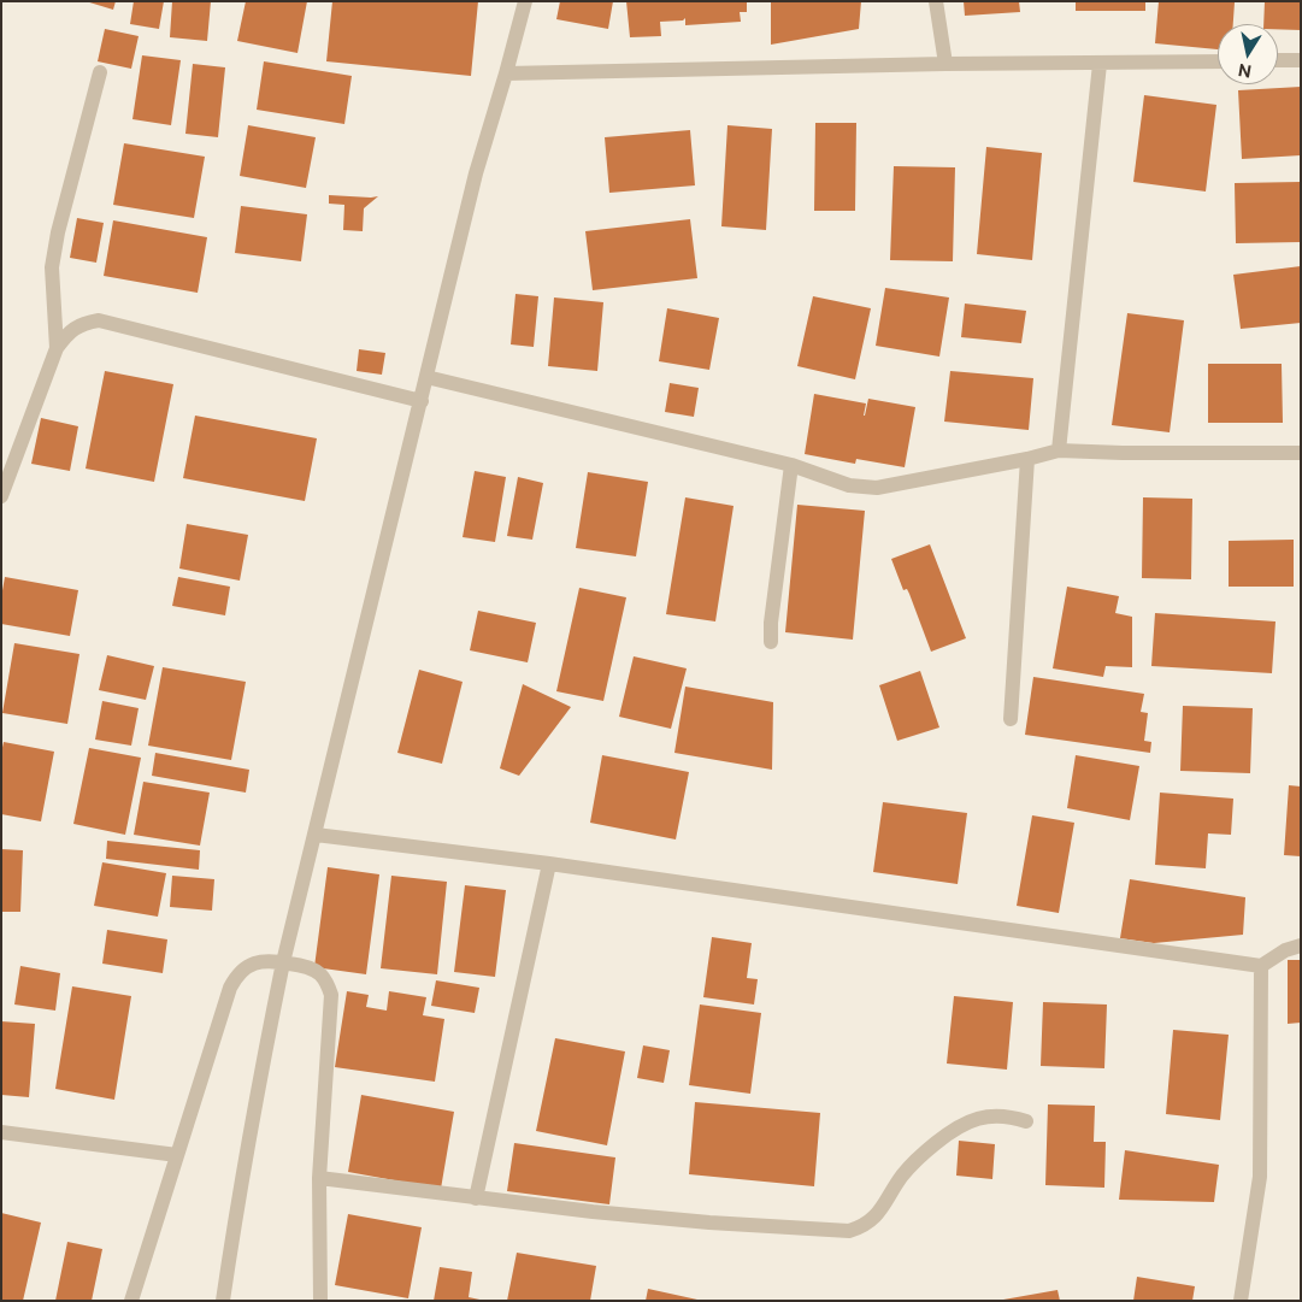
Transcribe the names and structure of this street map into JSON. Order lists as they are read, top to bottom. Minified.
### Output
{"north":"bottom"}
